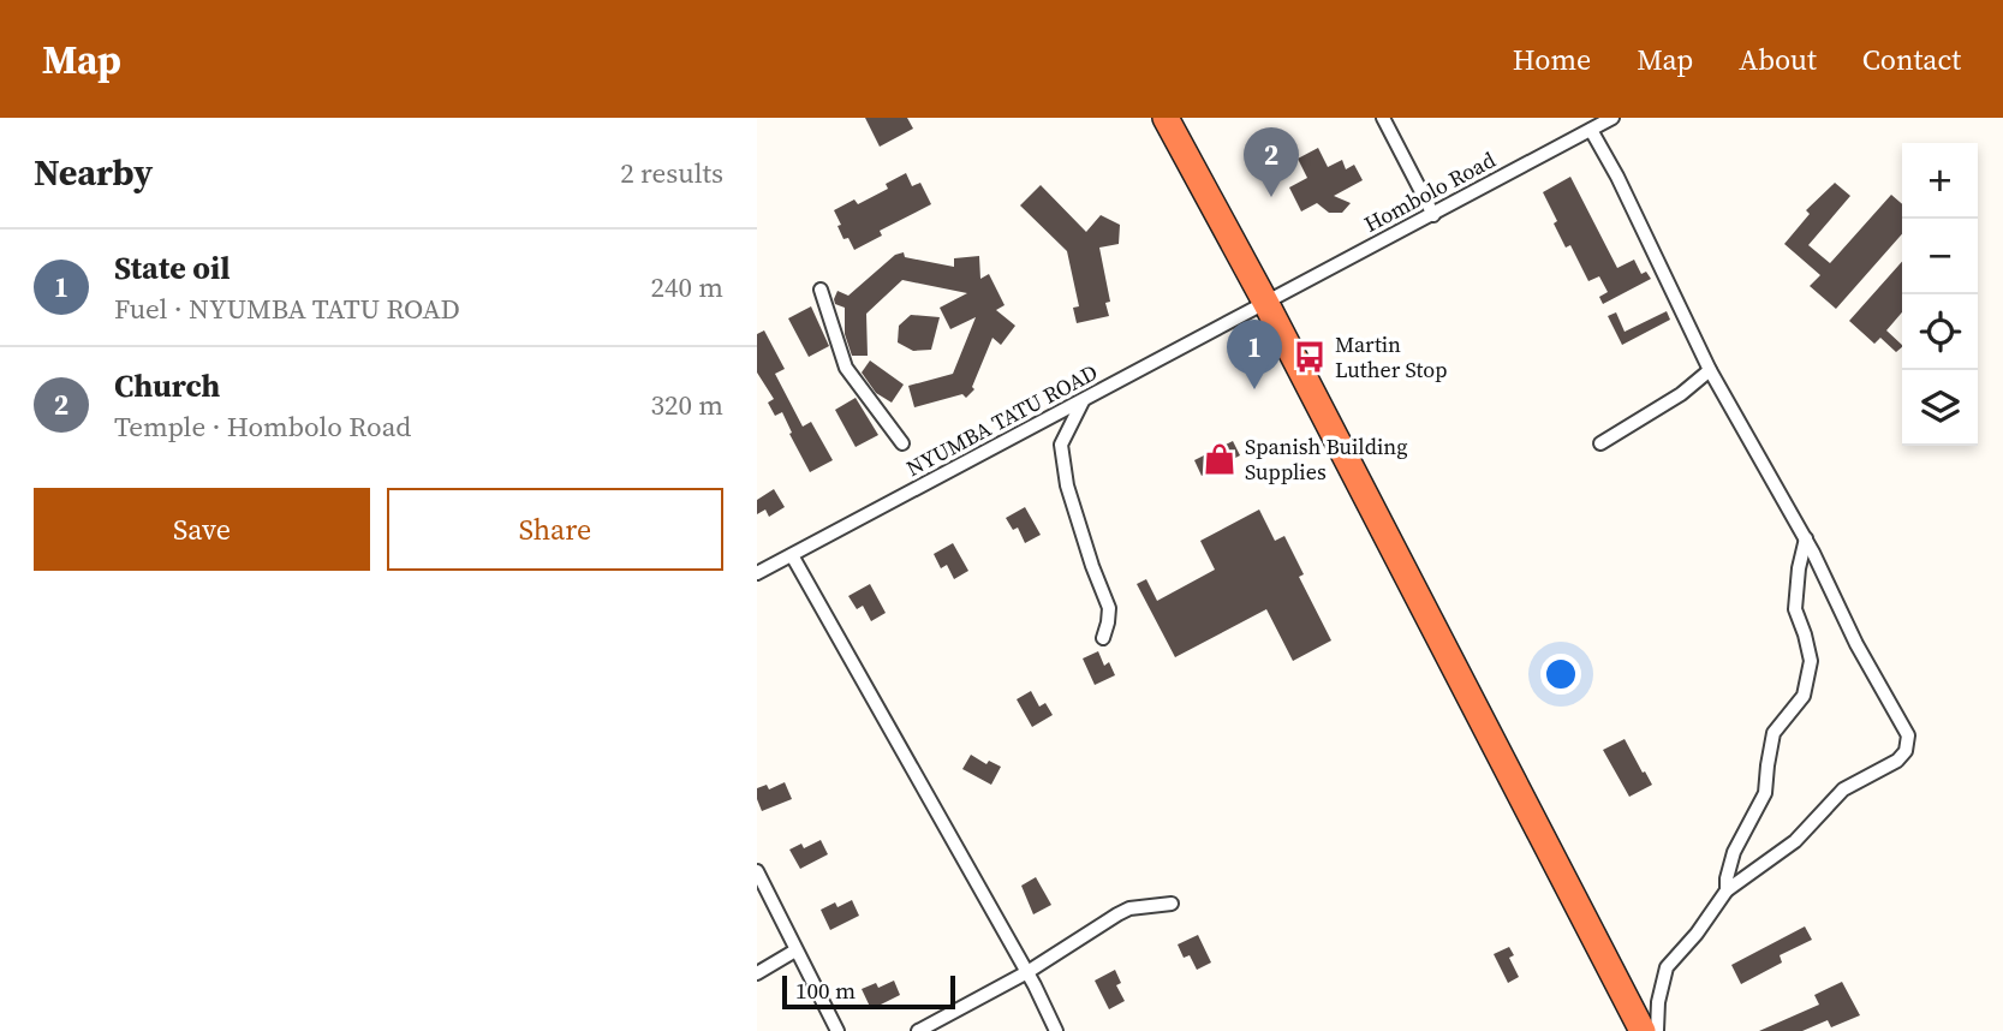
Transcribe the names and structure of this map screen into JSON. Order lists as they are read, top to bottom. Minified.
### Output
{"streets":{"street":["Hombolo Road","NYUMBA TATU ROAD"]},"crossings":[["Hombolo Road","NYUMBA TATU ROAD"]],"places":{"bus stop":["Martin Luther Stop"],"shop":["Spanish Building Supplies"]},"scale_bar":"100 m","page":{"header":"Map","nav":["Home","Map","About","Contact"],"heading":["Nearby","2 results"],"pins":["2","1"],"map_buttons":["+","−"],"list":[{"mark":"1","name":"State oil","note":"Fuel · NYUMBA TATU ROAD","value":"240 m"},{"mark":"2","name":"Church","note":"Temple · Hombolo Road","value":"320 m"}],"buttons":["Save","Share"],"scale":"100 m"}}
